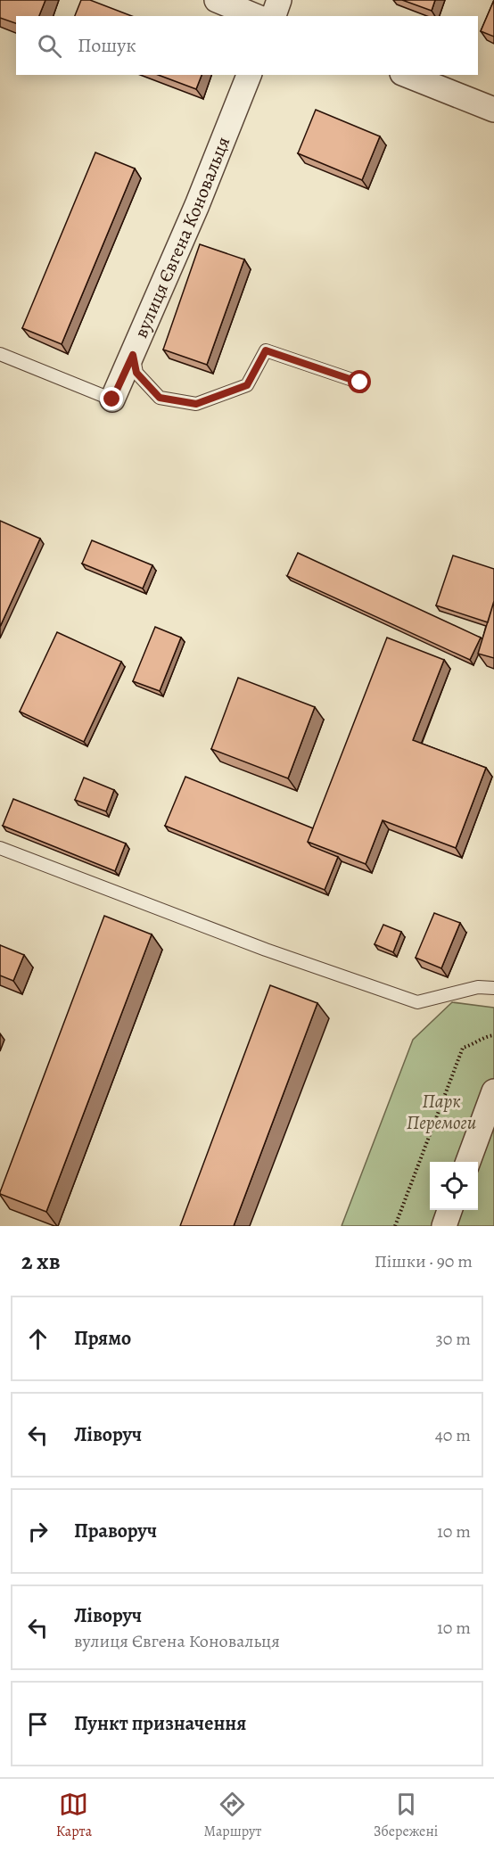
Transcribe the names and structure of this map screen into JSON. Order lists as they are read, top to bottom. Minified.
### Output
{"streets":{"street":["вулиця Євгена Коновальця"]},"parks":["Парк Перемоги"],"page":{"search":"Пошук","heading":["2 хв","Пішки · 90 m"],"list":[["Прямо","30 m"],["Ліворуч","40 m"],["Праворуч","10 m"],["Ліворуч","вулиця Євгена Коновальця","10 m"],"Пункт призначення"],"nav":["Карта","Маршрут","Збережені"]}}
